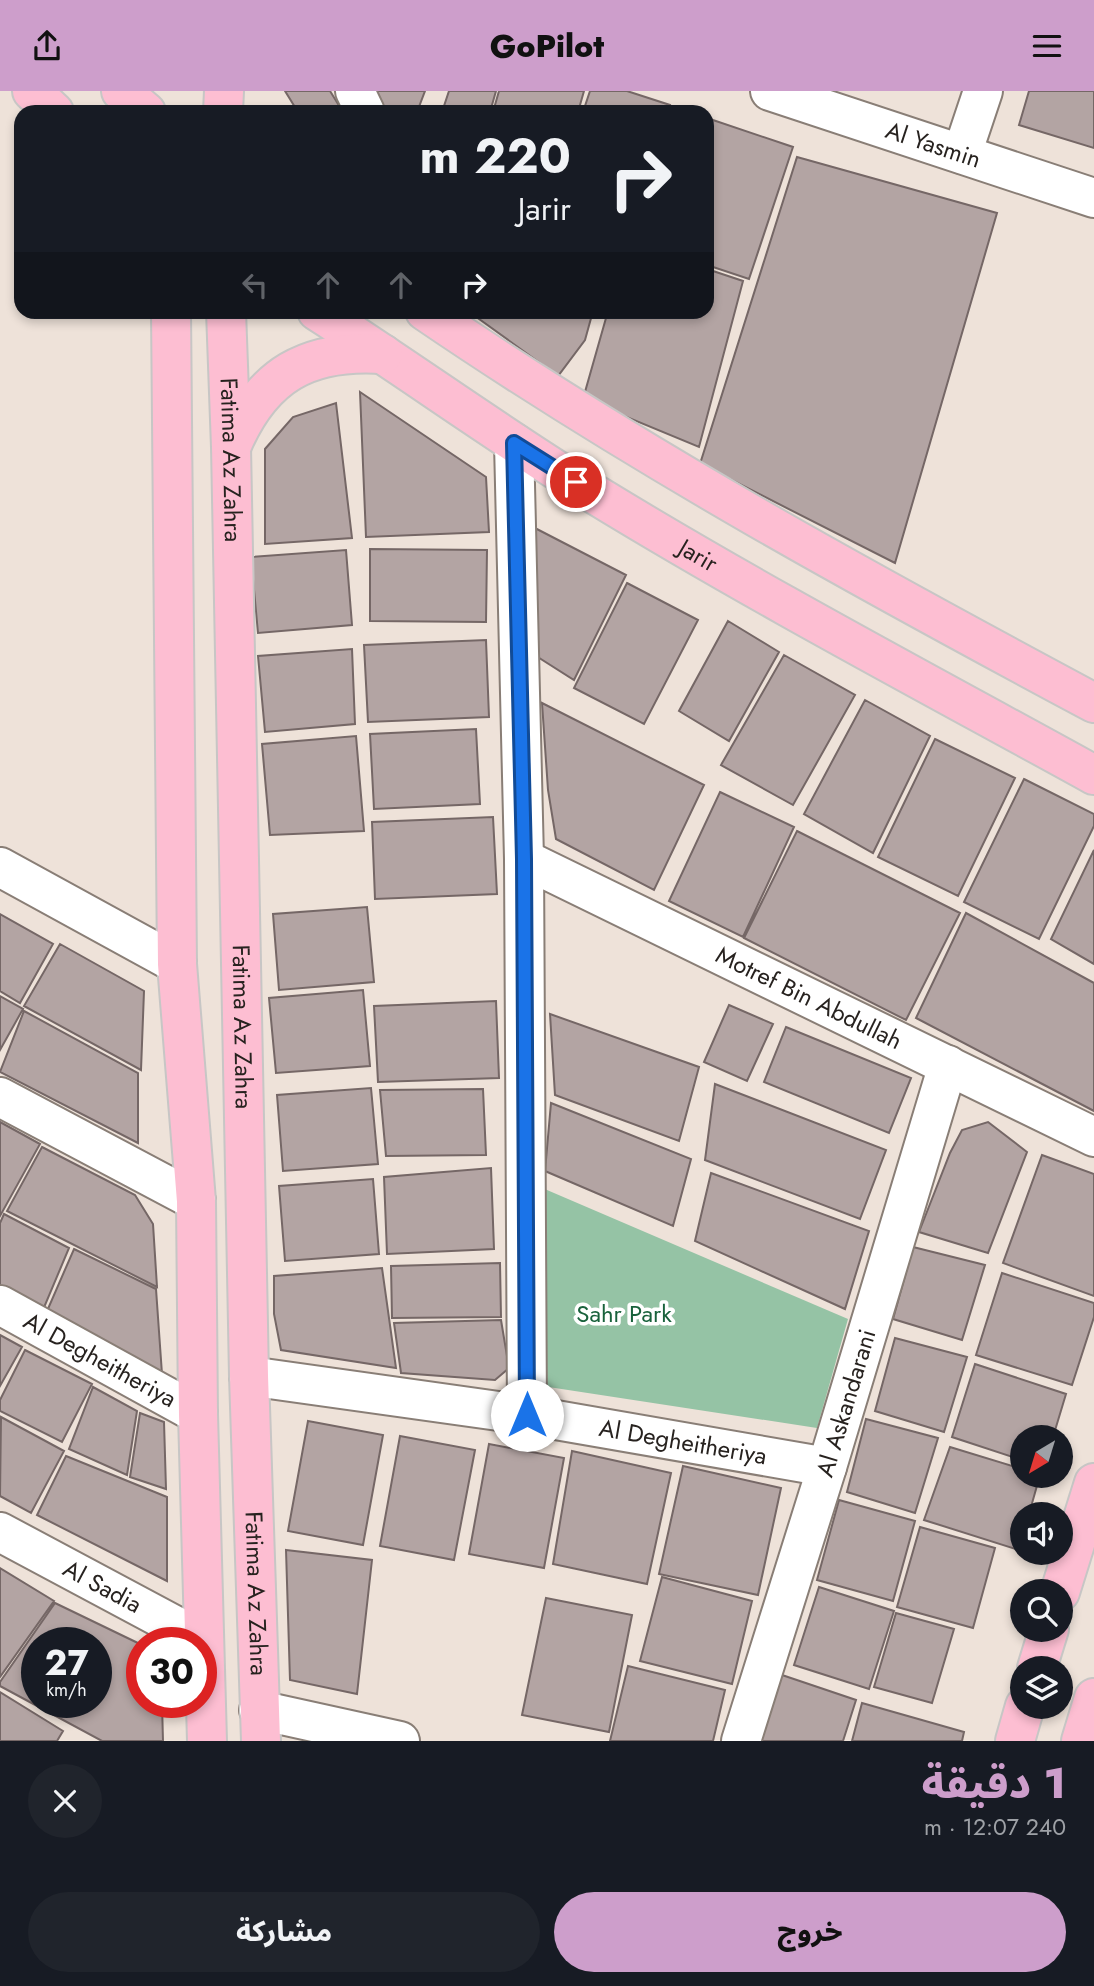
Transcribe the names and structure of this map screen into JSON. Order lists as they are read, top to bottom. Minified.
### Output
{"streets":{"main road":["Fatima Az Zahra","Jarir"],"street":["Al Yasmin","Motref Bin Abdullah","Al Degheitheriya","Al Askandarani","Al Sadia"]},"crossings":[["Fatima Az Zahra","Al Degheitheriya"],["Motref Bin Abdullah","Al Askandarani"],["Al Degheitheriya","Al Askandarani"]],"parks":["Sahr Park"],"north":"bottom left","page":{"header":"GoPilot","turn":["220 m","Jarir"],"speed":"27 km/h","limit":"30","heading":["1 دقيقة","240 m · 12:07"],"buttons":["خروج","مشاركة"]}}
